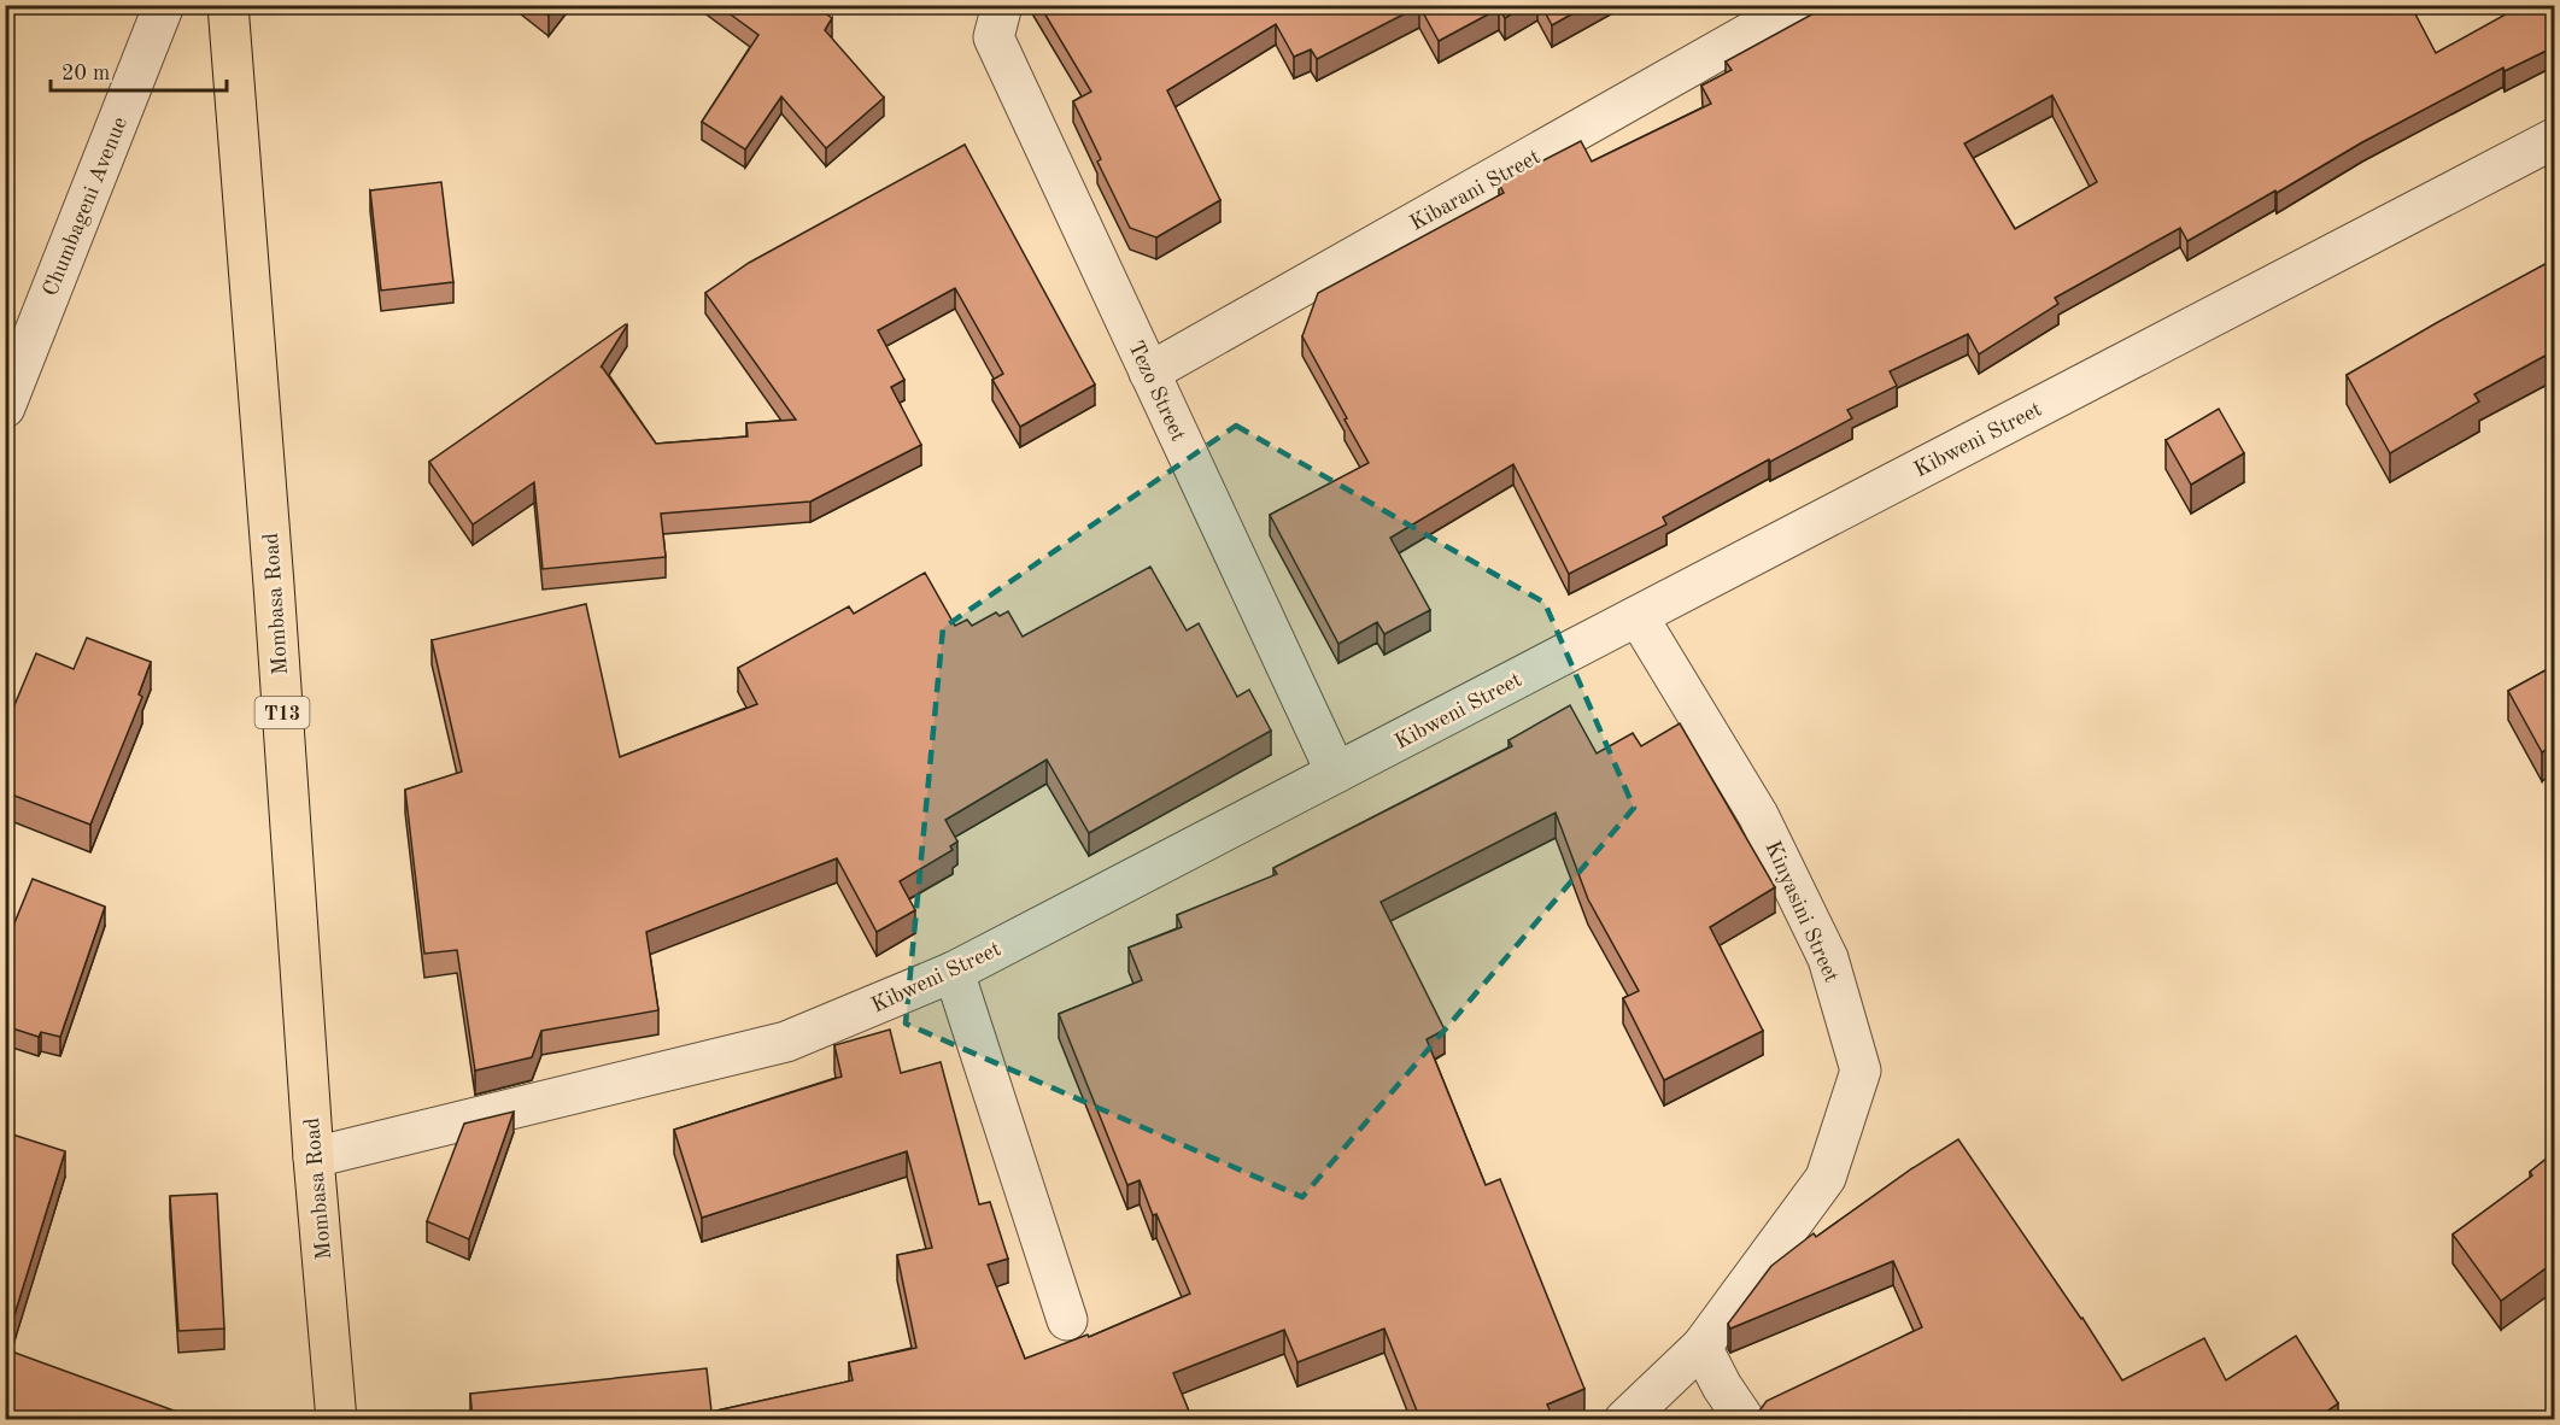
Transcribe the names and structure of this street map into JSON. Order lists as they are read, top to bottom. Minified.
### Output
{"streets":{"highway":["Mombasa Road","T13"],"street":["Kibarani Street","Chumbageni Avenue","Tezo Street","Kibweni Street","Kinyasini Street"]},"crossings":[["Kibarani Street","Tezo Street"],["Tezo Street","Kibweni Street"],["Kibweni Street","Mombasa Road"],["Kibweni Street","Kinyasini Street"]],"scale_bar":"20 m"}
